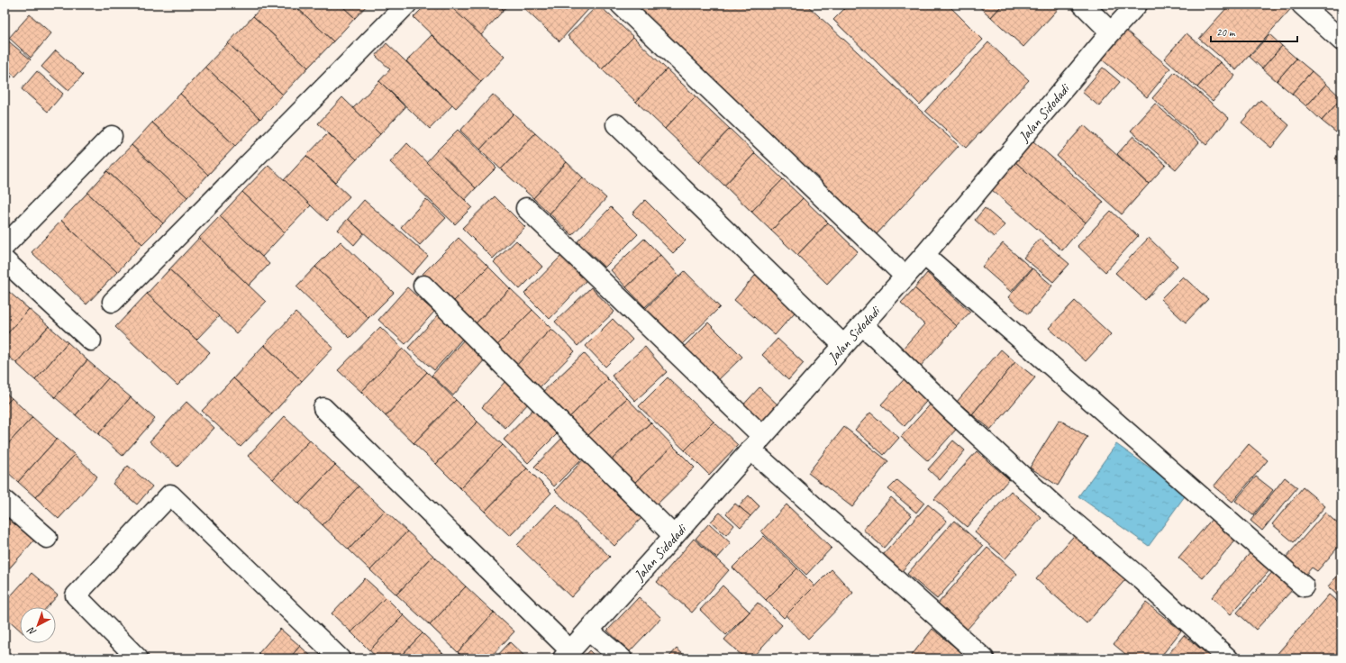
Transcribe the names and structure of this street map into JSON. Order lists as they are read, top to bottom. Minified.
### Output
{"streets":{"street":["Jalan Sidodadi"]},"scale_bar":"20 m","north":"bottom left"}
